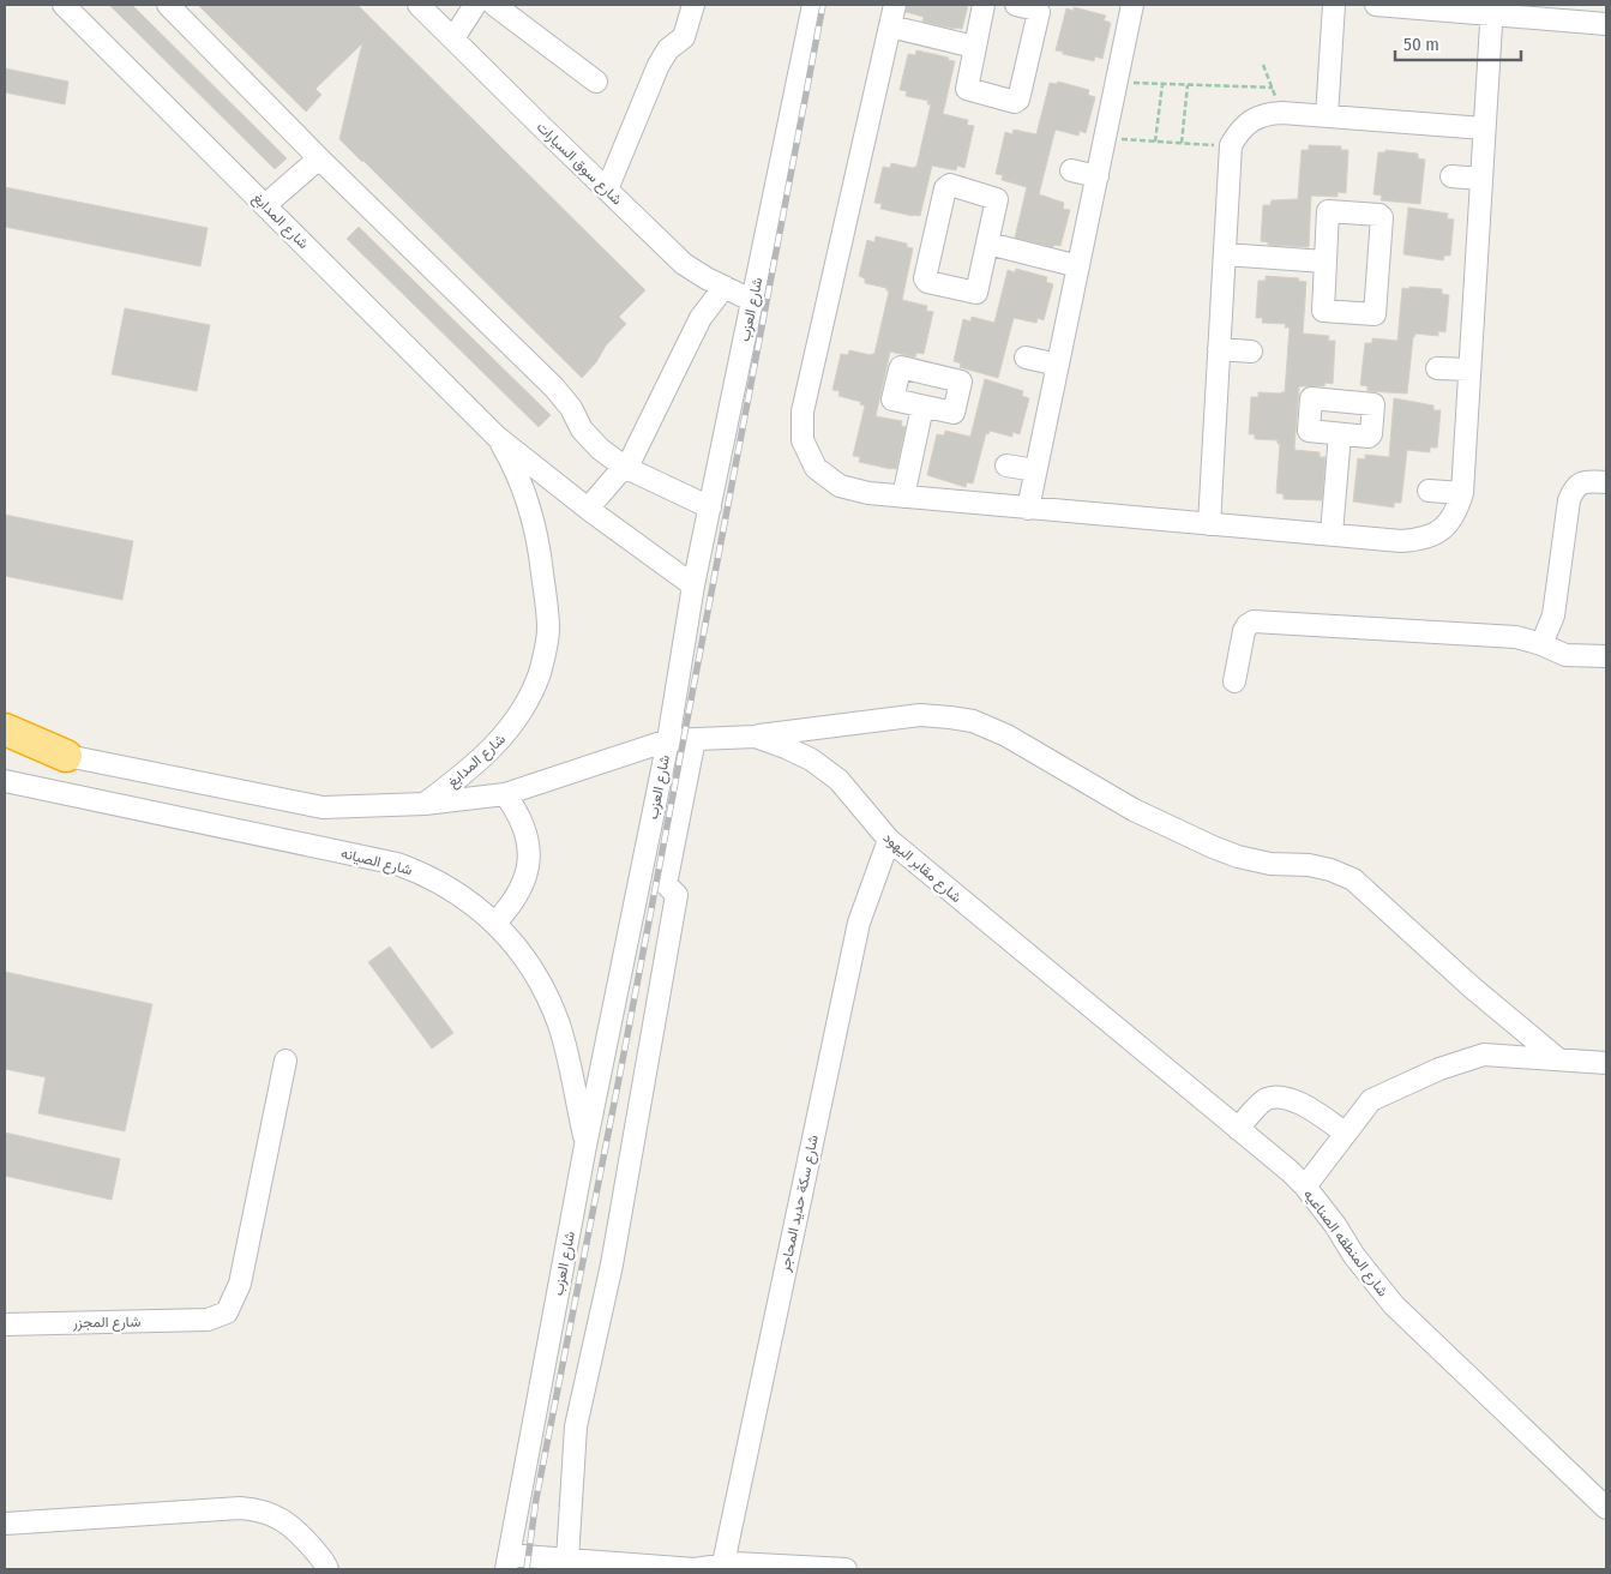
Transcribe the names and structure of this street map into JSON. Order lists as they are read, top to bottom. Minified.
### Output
{"streets":{"street":["شارع سوق السيارات","شارع المدابغ","شارع العزب","شارع الصيانه","شارع مقابر اليهود","شارع سكة حديد المحاجر","شارع المنطقه الصناعيه","شارع المجزر"]},"crossings":[["شارع سوق السيارات","شارع العزب"],["شارع المدابغ","شارع العزب"],["شارع العزب","شارع الصيانه"],["شارع العزب","شارع مقابر اليهود"],["شارع مقابر اليهود","شارع سكة حديد المحاجر"],["شارع مقابر اليهود","شارع المنطقه الصناعيه"]],"scale_bar":"50 m"}
